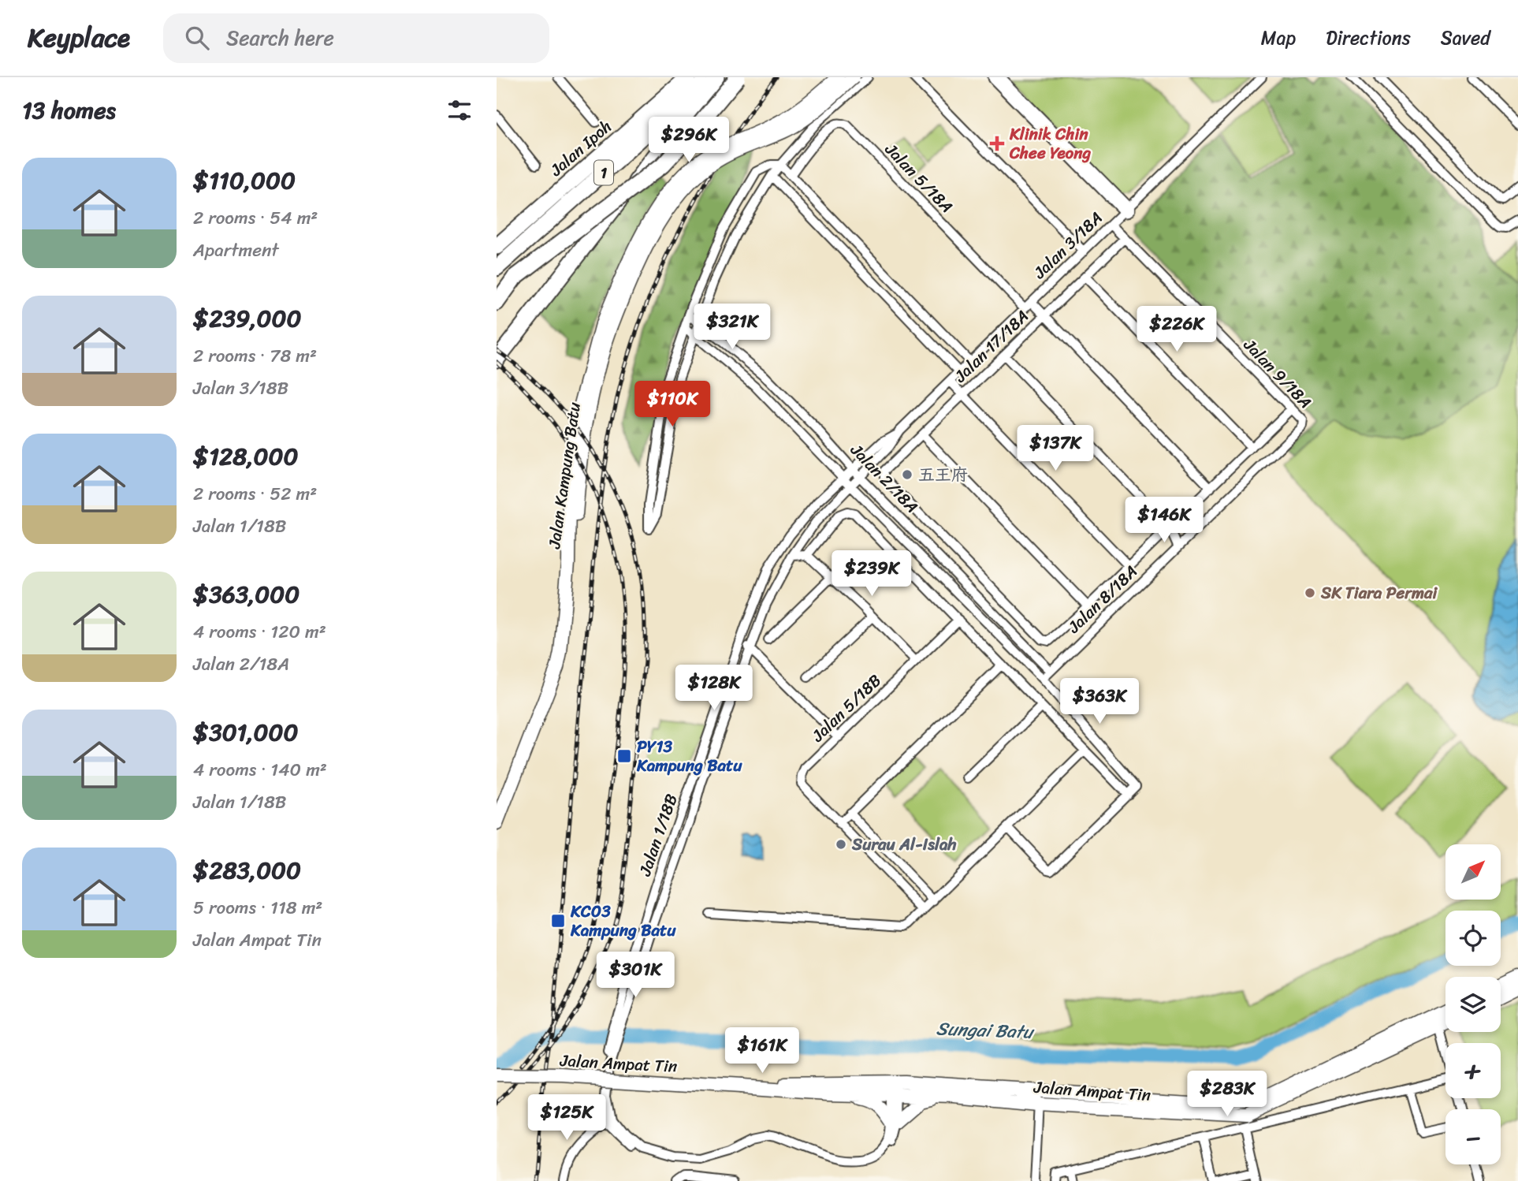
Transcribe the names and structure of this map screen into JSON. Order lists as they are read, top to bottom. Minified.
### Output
{"streets":{"highway":["Jalan Ipoh","1"],"street":["Jalan 5/18A","Jalan 3/18A","Jalan 17/18A","Jalan 9/18A","Jalan Kampung Batu","Jalan 2/18A","Jalan 8/18A","Jalan 5/18B","Jalan 1/18B","Jalan Ampat Tin"]},"crossings":[["Jalan 5/18A","Jalan 3/18A"],["Jalan 3/18A","Jalan 9/18A"],["Jalan 3/18A","Jalan 2/18A"],["Jalan 3/18A","Jalan 1/18B"],["Jalan 17/18A","Jalan 9/18A"],["Jalan 9/18A","Jalan 8/18A"],["Jalan 2/18A","Jalan 8/18A"],["Jalan 2/18A","Jalan 1/18B"]],"water":["Sungai Batu"],"places":{"health":["Klinik Chin Chee Yeong"],"other":["五王府","SK Tiara Permai","Surau Al-Islah"],"transit":["PY13 Kampung Batu","KC03 Kampung Batu"]},"north":"top right","page":{"header":"Keyplace","search":"Search here","nav":["Map","Directions","Saved"],"heading":"13 homes","price":["$296K","$321K","$226K","$110K","$137K","$146K","$239K","$128K","$363K","$301K","$161K","$283K","$125K"],"list":[{"name":"$110,000","note":"2 rooms · 54 m² · Apartment"},{"name":"$239,000","note":"2 rooms · 78 m² · Jalan 3/18B"},{"name":"$128,000","note":"2 rooms · 52 m² · Jalan 1/18B"},{"name":"$363,000","note":"4 rooms · 120 m² · Jalan 2/18A"},{"name":"$301,000","note":"4 rooms · 140 m² · Jalan 1/18B"},{"name":"$283,000","note":"5 rooms · 118 m² · Jalan Ampat Tin"}],"map_buttons":["+","−"]}}
